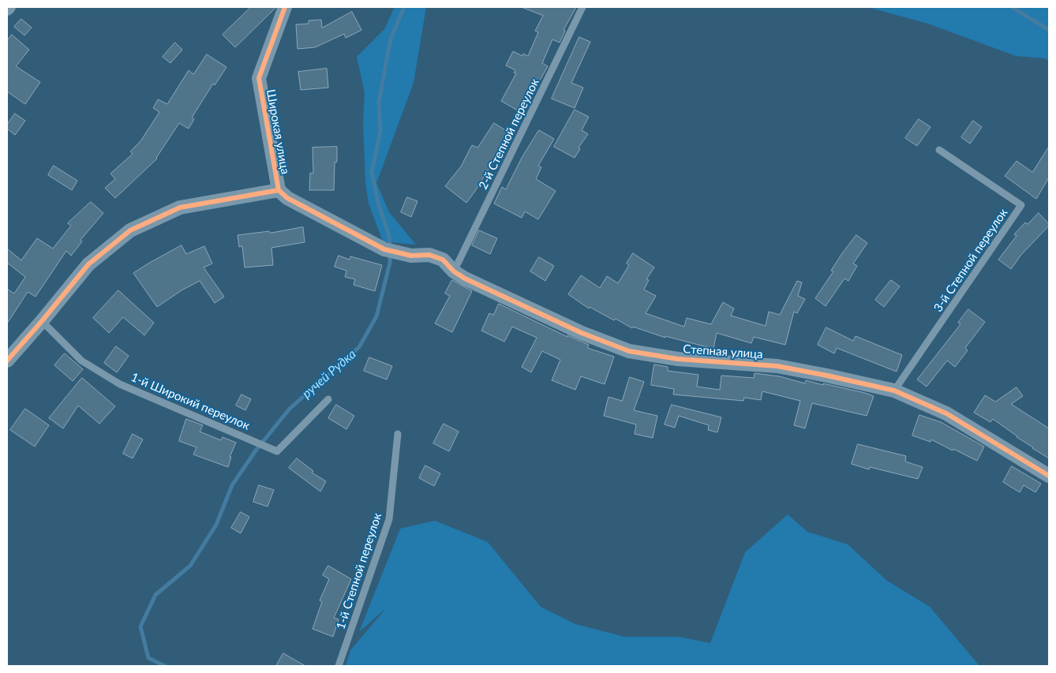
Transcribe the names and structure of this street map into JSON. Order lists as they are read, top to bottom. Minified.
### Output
{"streets":{"street":["Широкая улица","Степная улица"],"lane":["2-й Степной переулок","3-й Степной переулок","1-й Широкий переулок","1-й Степной переулок"]},"crossings":[["Широкая улица","Степная улица"],["Широкая улица","1-й Широкий переулок"],["2-й Степной переулок","Степная улица"],["3-й Степной переулок","Степная улица"]],"water":["ручей Рудка"]}
